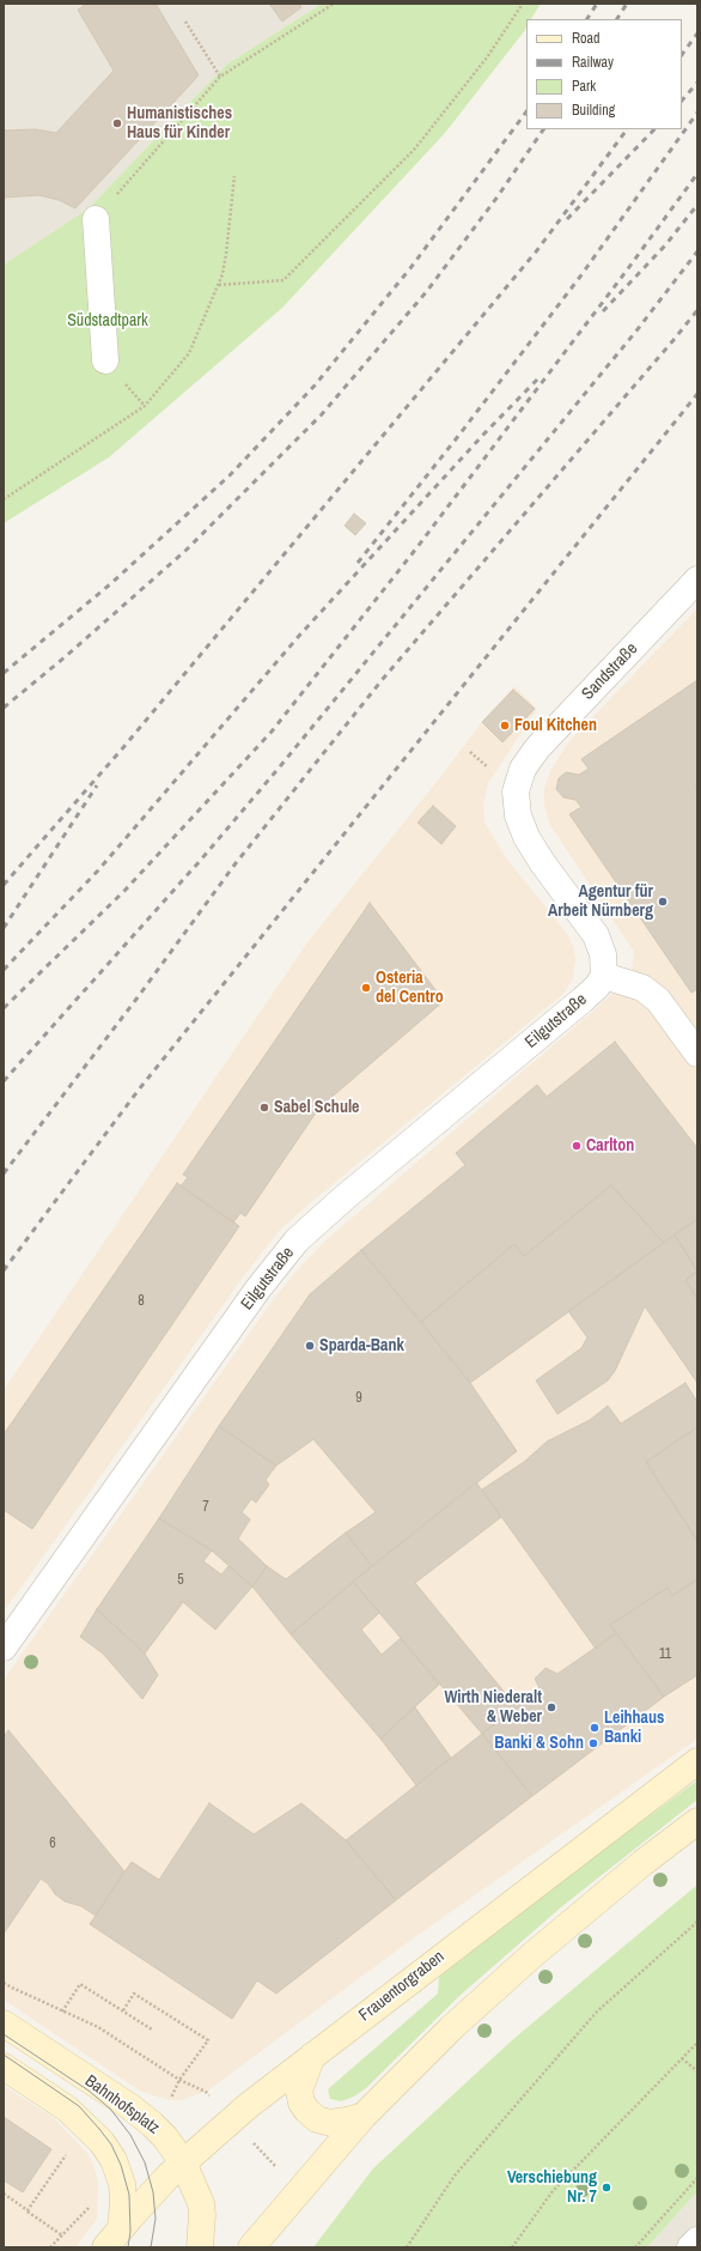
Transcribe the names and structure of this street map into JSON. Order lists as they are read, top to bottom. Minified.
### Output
{"streets":{"main road":["Frauentorgraben","Bahnhofsplatz"],"street":["Sandstraße","Eilgutstraße"]},"crossings":[["Sandstraße","Eilgutstraße"],["Frauentorgraben","Bahnhofsplatz"]],"parks":["Südstadtpark"],"places":["Humanistisches Haus für Kinder","Foul Kitchen","Agentur für Arbeit Nürnberg","Osteria del Centro","Sabel Schule","Carlton","Sparda-Bank","Wirth Niederalt & Weber","Leihhaus Banki","Banki & Sohn","Verschiebung Nr. 7"],"house_numbers":["8","9","7","5","11","6"],"legend":["Road","Railway","Park","Building"]}
